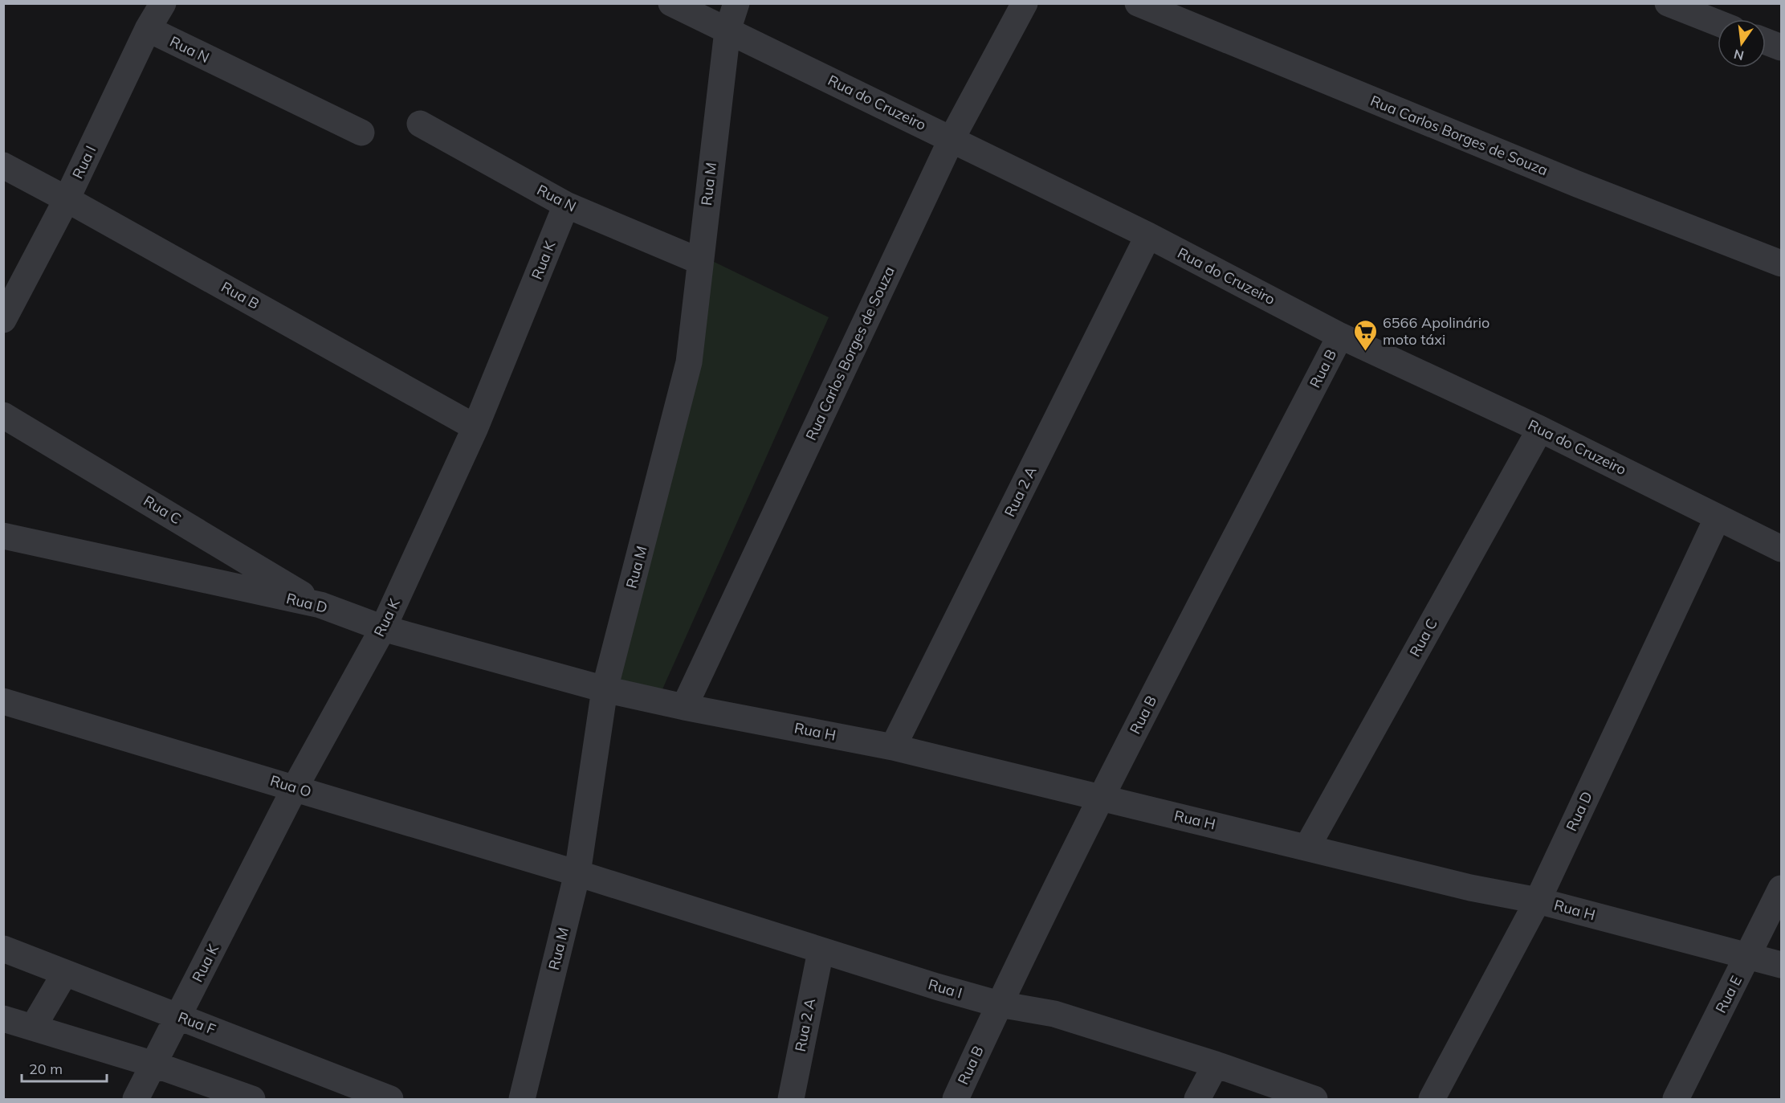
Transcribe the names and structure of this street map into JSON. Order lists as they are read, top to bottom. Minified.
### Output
{"streets":{"street":["Rua N","Rua do Cruzeiro","Rua Carlos Borges de Souza","Rua I","Rua M","Rua K","Rua B","Rua 2 A","Rua C","Rua D","Rua H","Rua O","Rua E","Rua F"]},"crossings":[["Rua N","Rua I"],["Rua N","Rua M"],["Rua N","Rua K"],["Rua do Cruzeiro","Rua Carlos Borges de Souza"],["Rua do Cruzeiro","Rua M"],["Rua do Cruzeiro","Rua B"],["Rua do Cruzeiro","Rua 2 A"],["Rua do Cruzeiro","Rua C"],["Rua do Cruzeiro","Rua D"],["Rua Carlos Borges de Souza","Rua H"],["Rua I","Rua M"],["Rua I","Rua B"],["Rua I","Rua 2 A"],["Rua I","Rua O"],["Rua M","Rua D"],["Rua M","Rua H"],["Rua M","Rua O"],["Rua K","Rua B"],["Rua K","Rua D"],["Rua K","Rua O"],["Rua K","Rua F"],["Rua B","Rua H"],["Rua 2 A","Rua H"],["Rua C","Rua D"],["Rua C","Rua H"],["Rua D","Rua H"],["Rua H","Rua E"]],"places":{"supermarket":["6566 Apolinário moto táxi"]},"scale_bar":"20 m","north":"bottom"}
